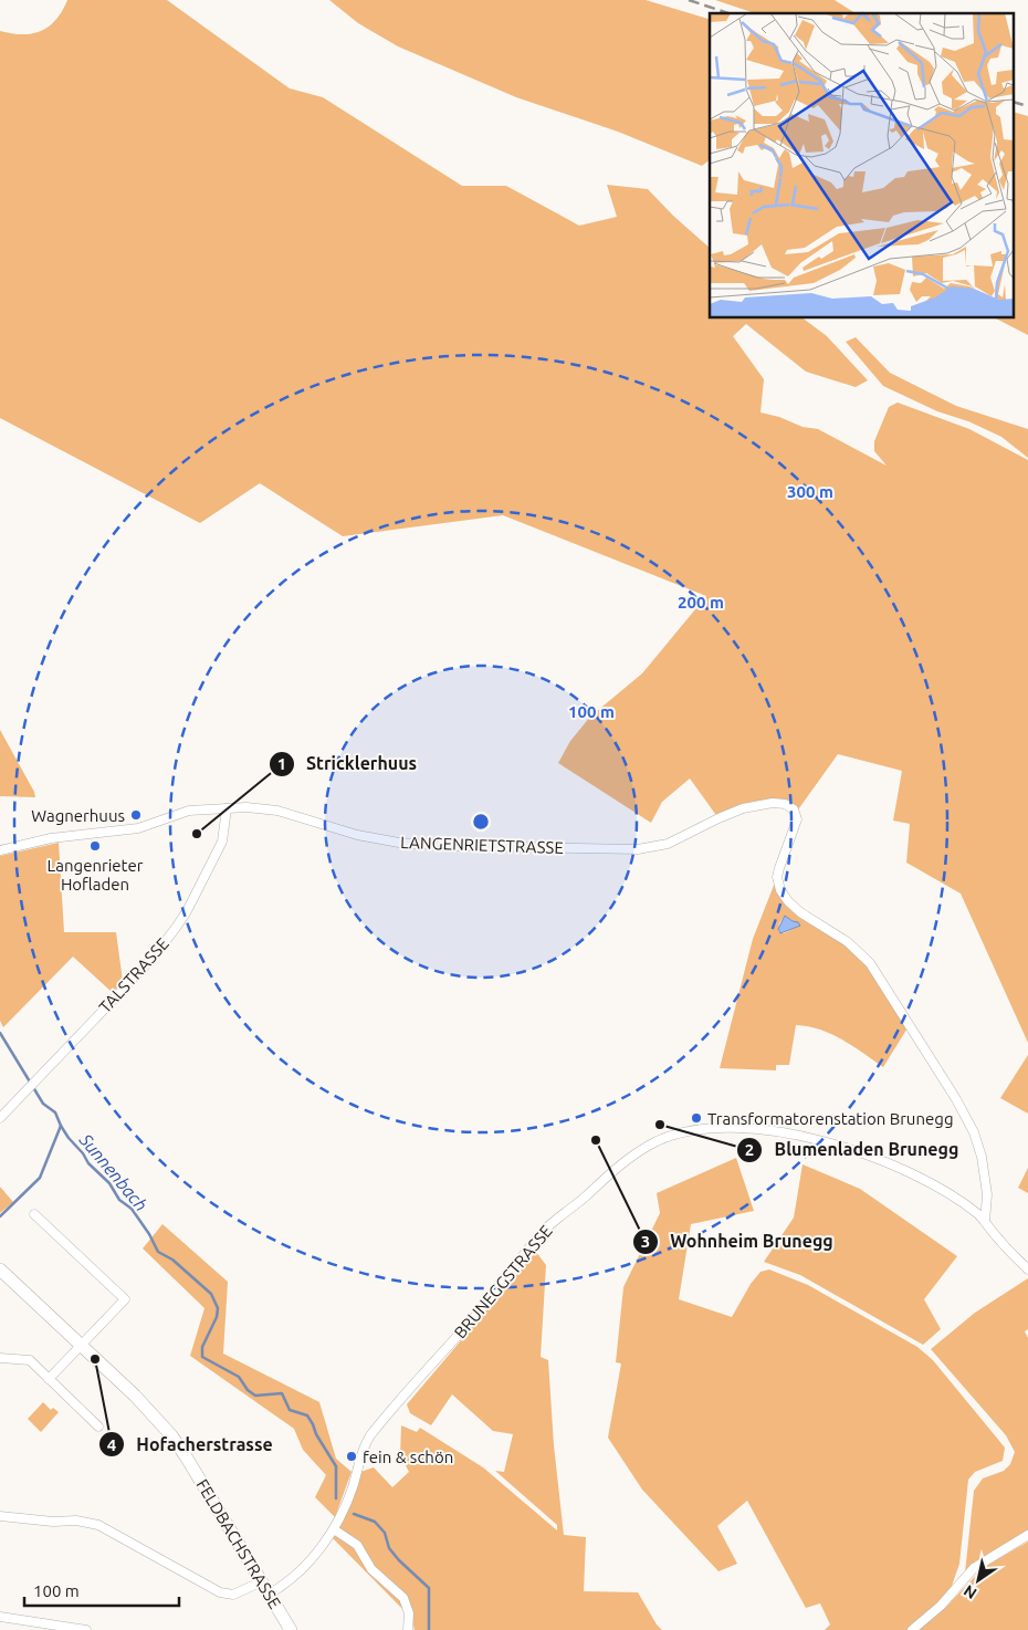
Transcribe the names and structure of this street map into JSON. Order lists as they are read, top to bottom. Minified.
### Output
{"streets":{"main road":["FELDBACHSTRASSE"],"street":["LANGENRIETSTRASSE","TALSTRASSE","BRUNEGGSTRASSE"]},"crossings":[["LANGENRIETSTRASSE","TALSTRASSE"],["LANGENRIETSTRASSE","BRUNEGGSTRASSE"],["BRUNEGGSTRASSE","FELDBACHSTRASSE"]],"water":["Sunnenbach"],"places":["Wagnerhuus","Stricklerhuus","Langenrieter Hofladen","Transformatorenstation Brunegg","Blumenladen Brunegg","Wohnheim Brunegg","Hofacherstrasse","fein & schön"],"scale_bar":"100 m","north":"bottom left","rings":["300 m","200 m","100 m"]}
